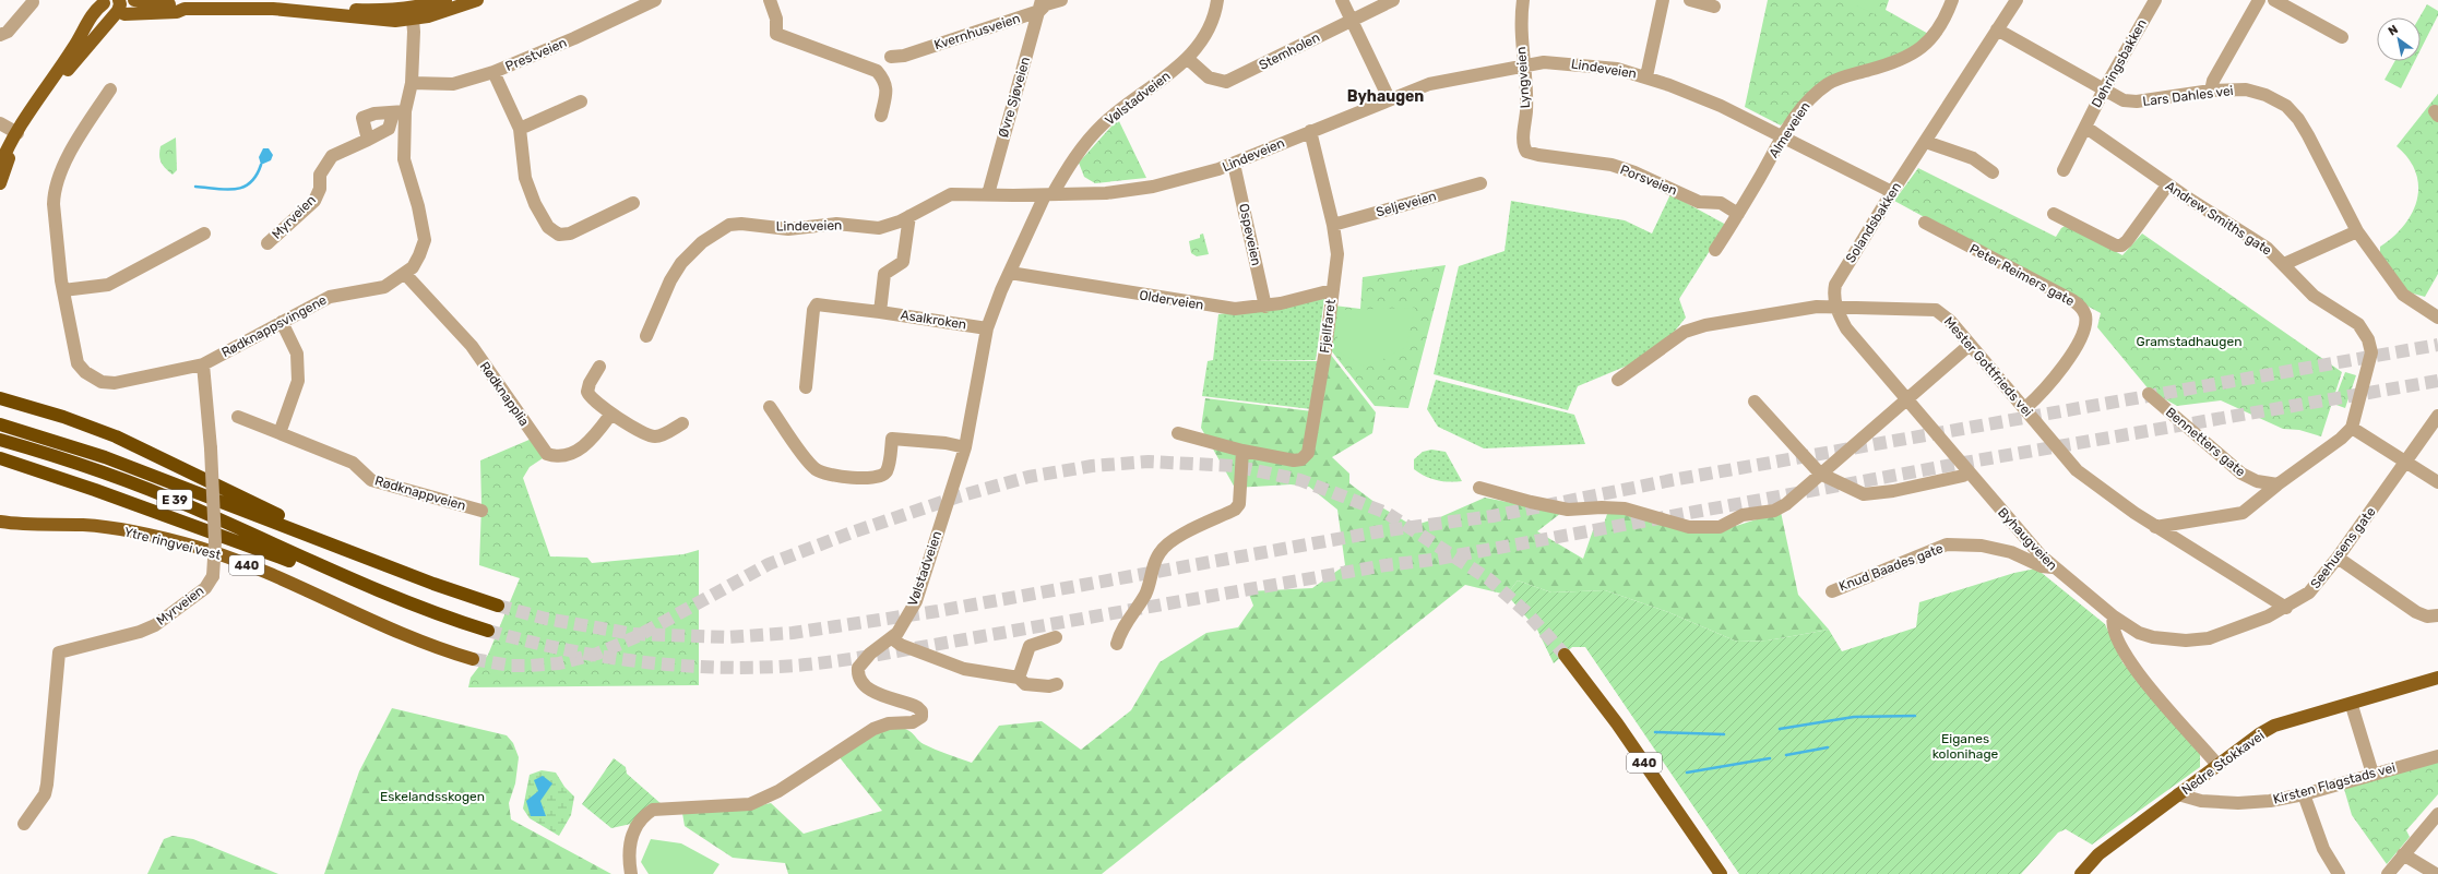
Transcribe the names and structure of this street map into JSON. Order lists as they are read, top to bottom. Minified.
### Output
{"streets":{"highway":["E 39"],"main road":["Ytre ringvei vest","440","Nedre Stokkavei"],"street":["Kvernhusveien","Stemholen","Prestveien","Døhringsbakken","Lindeveien","Lyngveien","Lars Dahles vei","Øvre Sjøveien","Vølstadveien","Almeveien","Porsveien","Seljeveien","Myrveien","Andrew Smiths gate","Solandsbakken","Ospeveien","Peter Reimers gate","Olderveien","Asalkroken","Rødknappsvingene","Fjellfaret","Mester Gottfrieds vei","Rødknapplia","Bennetters gate","Rødknappveien","Byhaugveien","Seehusens gate","Knud Baades gate","Kirsten Flagstads vei"]},"crossings":[["Kvernhusveien","Øvre Sjøveien"],["Stemholen","Vølstadveien"],["Prestveien","Rødknappsvingene"],["Døhringsbakken","Lars Dahles vei"],["Døhringsbakken","Andrew Smiths gate"],["Lindeveien","Lyngveien"],["Lindeveien","Øvre Sjøveien"],["Lindeveien","Vølstadveien"],["Lindeveien","Almeveien"],["Lindeveien","Solandsbakken"],["Lindeveien","Ospeveien"],["Lindeveien","Fjellfaret"],["Lyngveien","Porsveien"],["Lars Dahles vei","Solandsbakken"],["Vølstadveien","Olderveien"],["Vølstadveien","Asalkroken"],["Almeveien","Porsveien"],["Seljeveien","Fjellfaret"],["Myrveien","Rødknappsvingene"],["Solandsbakken","Mester Gottfrieds vei"],["Solandsbakken","Byhaugveien"],["Ospeveien","Olderveien"],["Peter Reimers gate","Mester Gottfrieds vei"],["Olderveien","Fjellfaret"],["Rødknappsvingene","Rødknapplia"],["Mester Gottfrieds vei","Byhaugveien"],["Mester Gottfrieds vei","Seehusens gate"],["Byhaugveien","Seehusens gate"],["Byhaugveien","Knud Baades gate"],["Nedre Stokkavei","Kirsten Flagstads vei"]],"districts":["Byhaugen"],"parks":["Gramstadhaugen","Eiganes kolonihage","Eskelandsskogen"],"north":"top left"}
